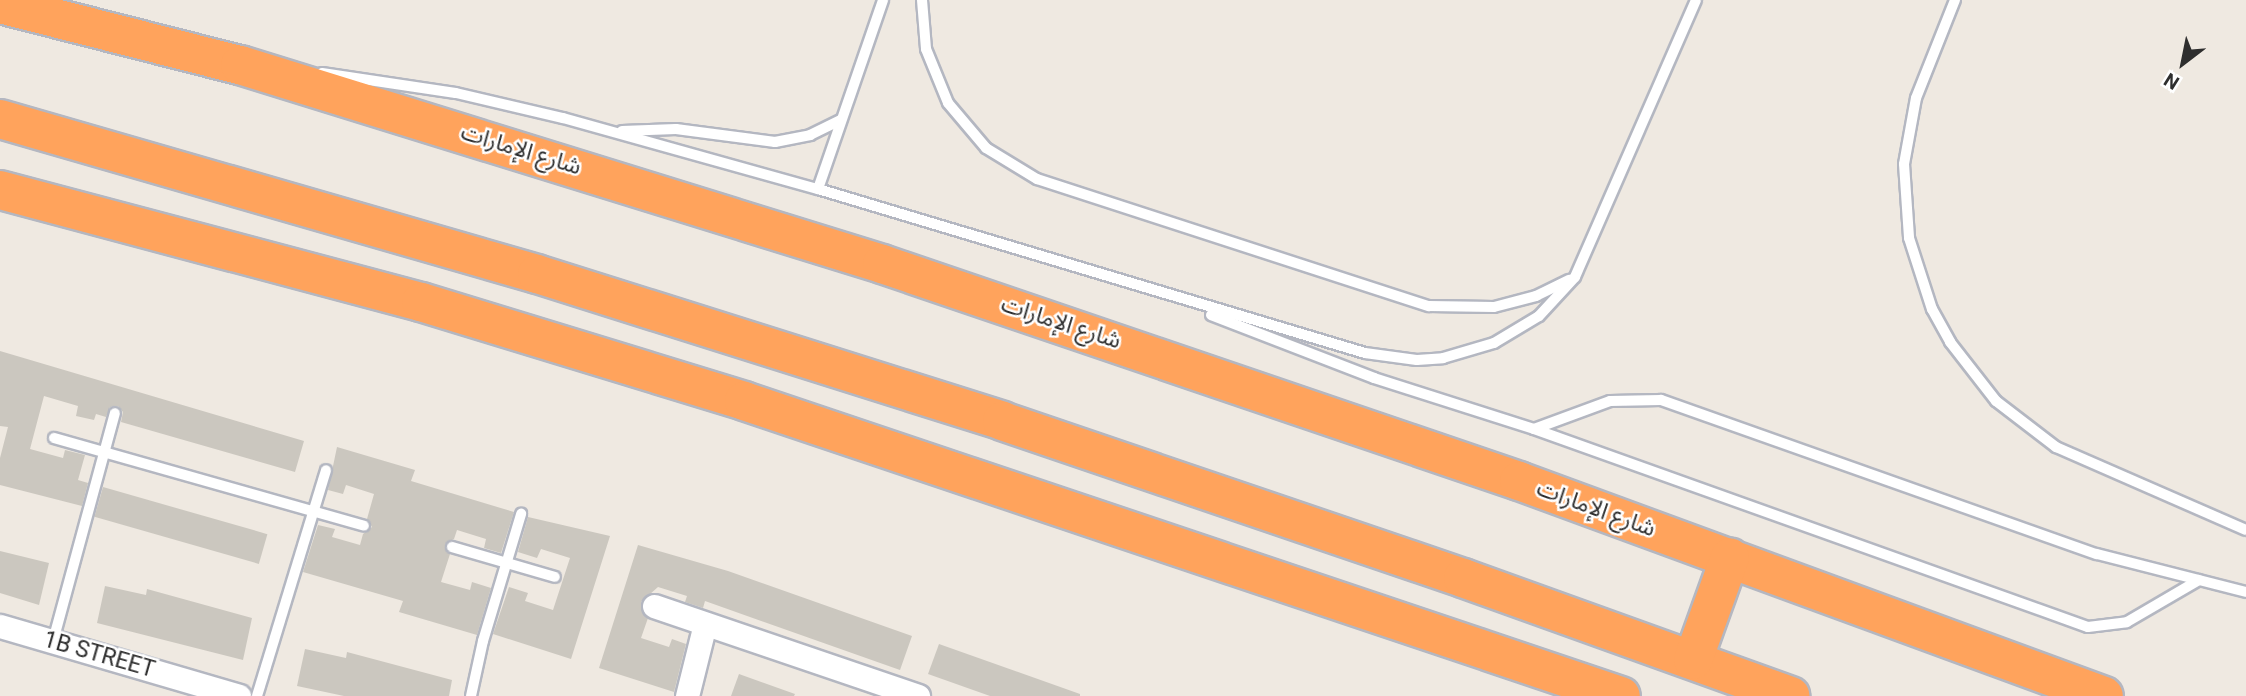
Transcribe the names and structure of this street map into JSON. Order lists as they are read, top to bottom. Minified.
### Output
{"streets":{"highway":["شارع الإمارات"],"street":["1B STREET"]},"north":"bottom left"}
